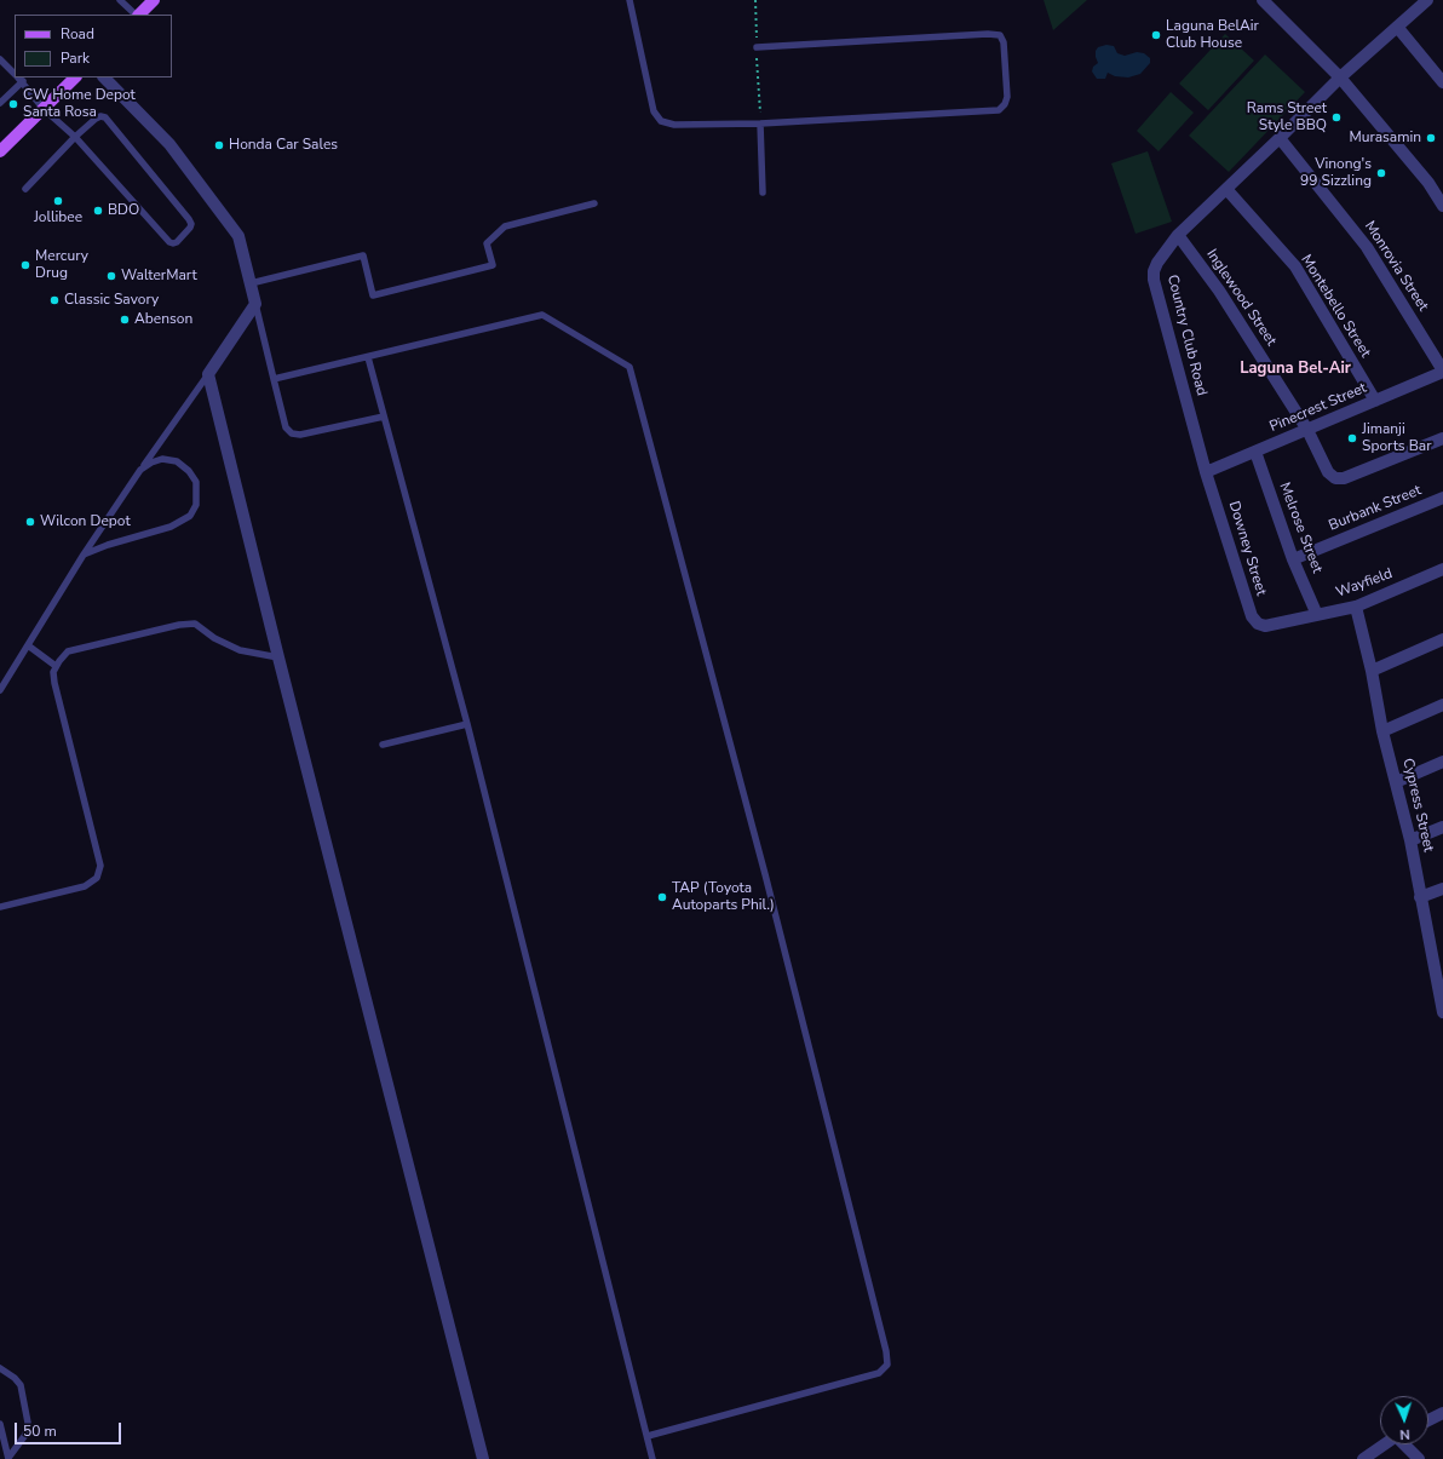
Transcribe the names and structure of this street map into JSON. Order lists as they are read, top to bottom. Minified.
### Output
{"streets":{"street":["Monrovia Street","Inglewood Street","Montebello Street","Country Club Road","Pinecrest Street","Burbank Street","Melrose Street","Downey Street","Wayfield","Cypress Street"]},"crossings":[["Monrovia Street","Country Club Road"],["Monrovia Street","Pinecrest Street"],["Inglewood Street","Country Club Road"],["Inglewood Street","Pinecrest Street"],["Montebello Street","Country Club Road"],["Montebello Street","Pinecrest Street"],["Country Club Road","Pinecrest Street"],["Country Club Road","Downey Street"],["Pinecrest Street","Melrose Street"],["Pinecrest Street","Downey Street"],["Burbank Street","Melrose Street"],["Melrose Street","Wayfield"],["Downey Street","Wayfield"],["Wayfield","Cypress Street"]],"districts":["Laguna Bel-Air"],"places":["Laguna BelAir Club House","CW Home Depot Santa Rosa","Rams Street Style BBQ","Murasamin","Honda Car Sales","Vinong's 99 Sizzling","Jollibee","BDO","Mercury Drug","WalterMart","Classic Savory","Abenson","Jimanji Sports Bar","Wilcon Depot","TAP (Toyota Autoparts Phil.)"],"legend":["Road","Park"],"scale_bar":"50 m","north":"bottom"}
